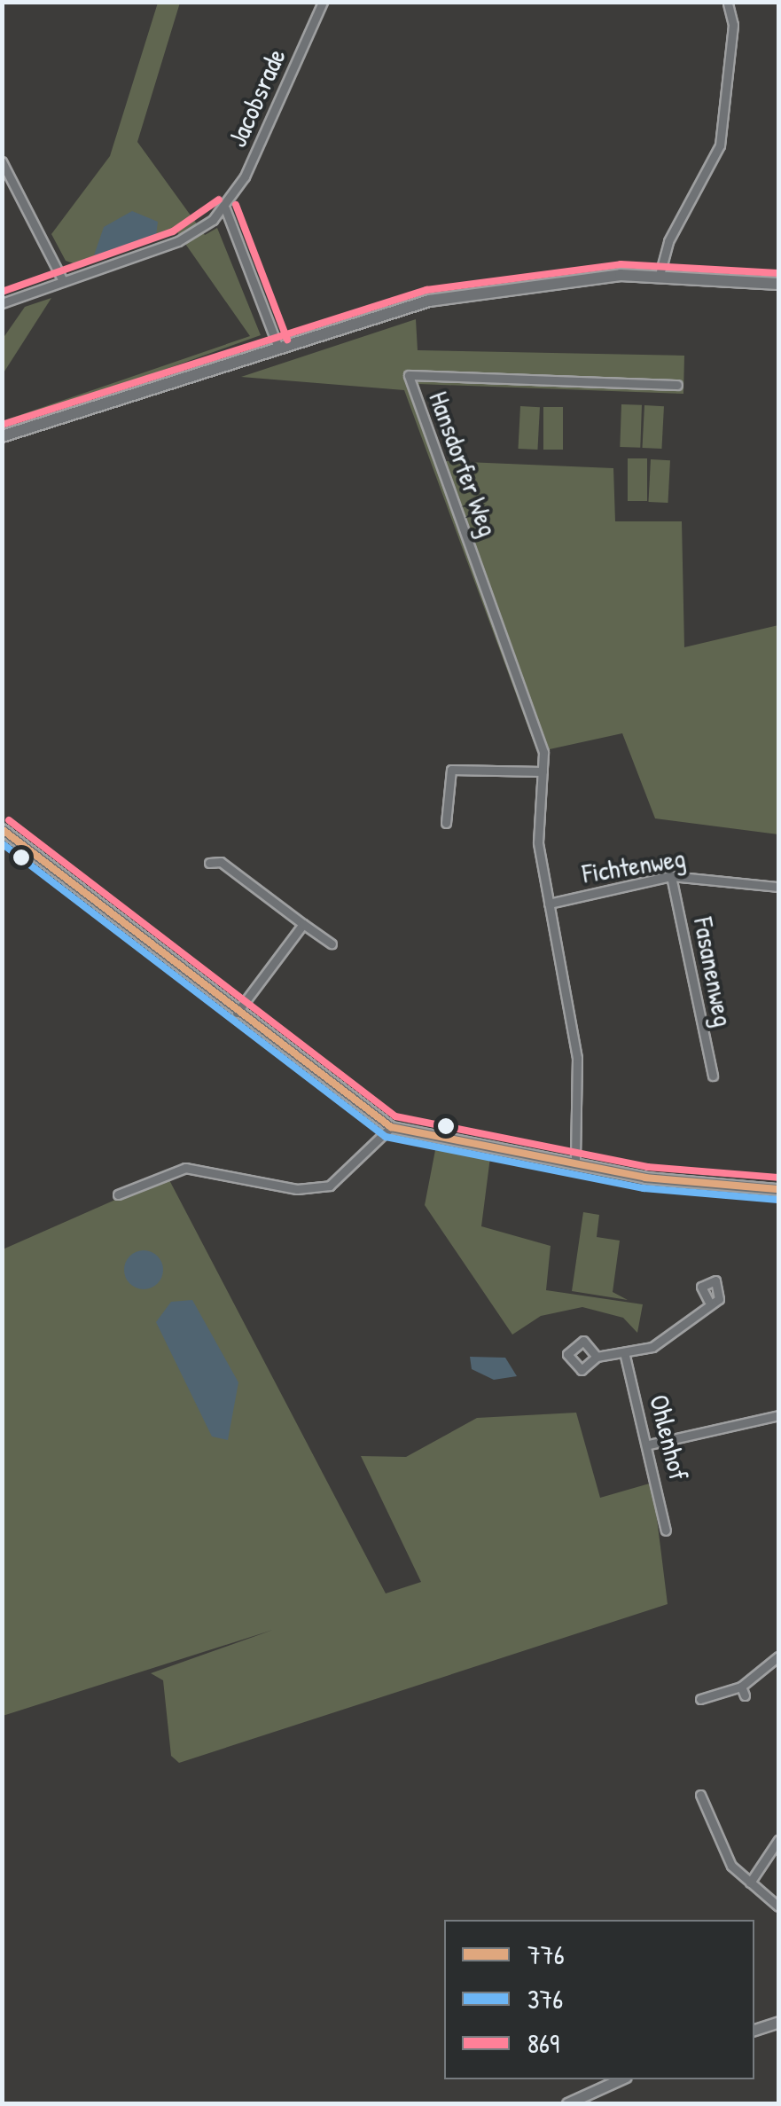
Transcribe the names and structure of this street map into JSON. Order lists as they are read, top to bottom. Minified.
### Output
{"streets":{"street":["Jacobsrade","Hansdorfer Weg","Fichtenweg","Fasanenweg","Ohlenhof"]},"crossings":[["Hansdorfer Weg","Fichtenweg"],["Fichtenweg","Fasanenweg"]],"lines":["transit line 869","transit line 776","transit line 376"],"legend":["776","376","869"]}
